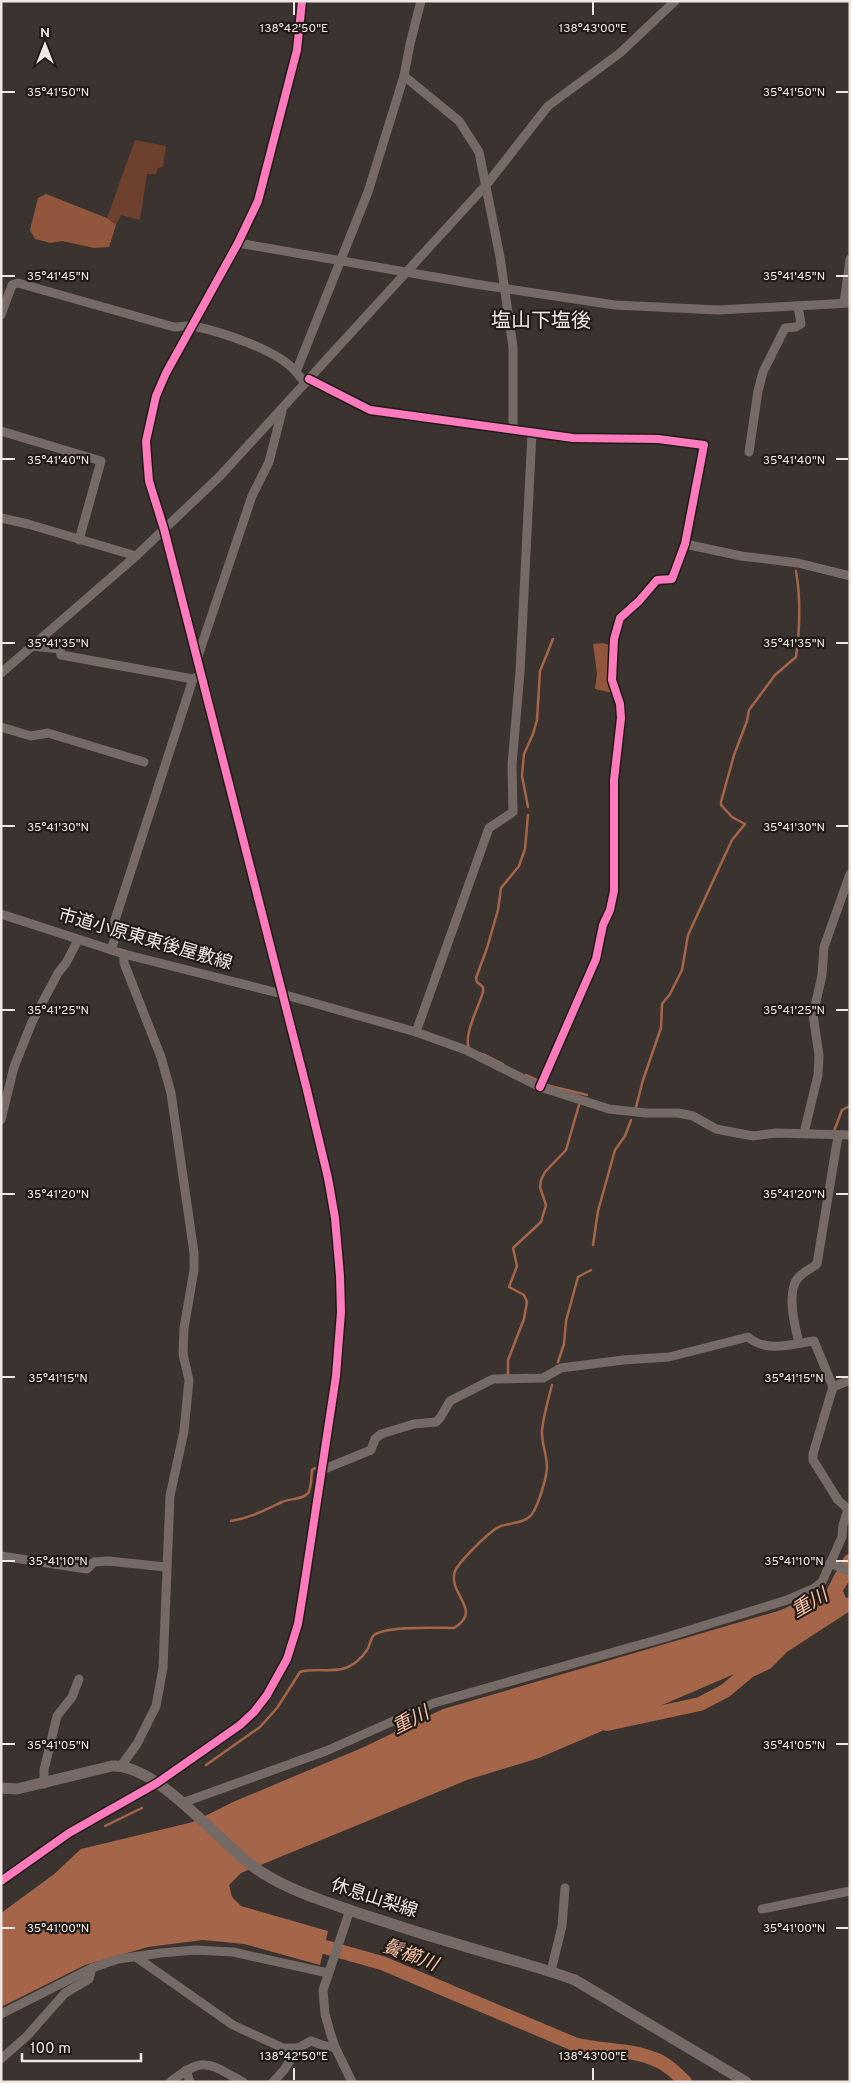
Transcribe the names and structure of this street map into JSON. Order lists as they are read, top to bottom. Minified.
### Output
{"streets":{"main road":["休息山梨線"],"street":["市道小原東東後屋敷線"]},"districts":["塩山下塩後"],"water":["重川","鬢櫛川"],"scale_bar":"100 m","north":"top","coordinates":["138°42'50\"E","138°43'00\"E","35°41'50\"N","35°41'45\"N","35°41'40\"N","35°41'35\"N","35°41'30\"N","35°41'25\"N","35°41'20\"N","35°41'15\"N","35°41'10\"N","35°41'05\"N","35°41'00\"N"]}
